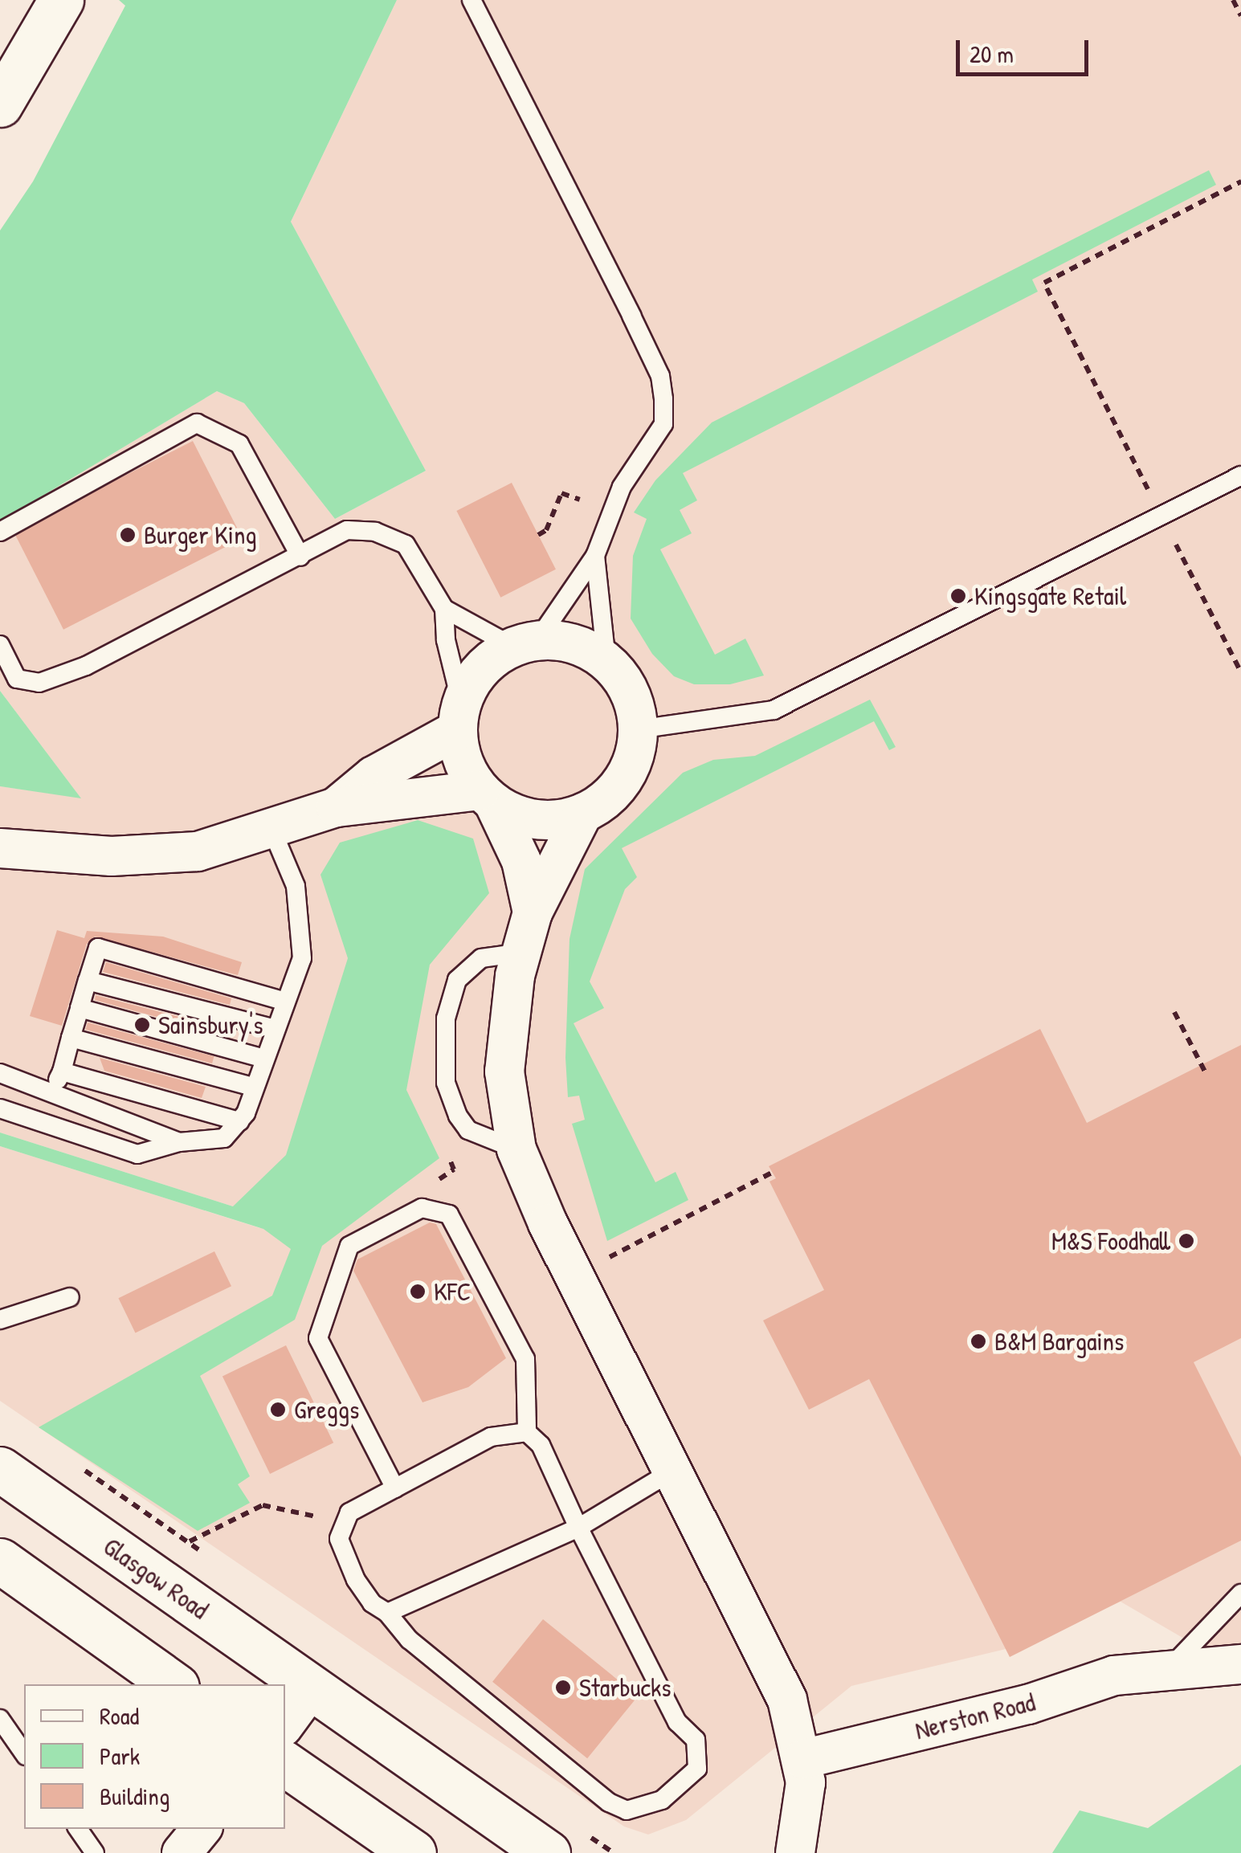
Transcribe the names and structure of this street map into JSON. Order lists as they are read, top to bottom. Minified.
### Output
{"streets":{"main road":["Glasgow Road"],"street":["Nerston Road"]},"places":["Burger King","Kingsgate Retail","Sainsbury's","M&S Foodhall","KFC","B&M Bargains","Greggs","Starbucks"],"legend":["Road","Park","Building"],"scale_bar":"20 m"}
